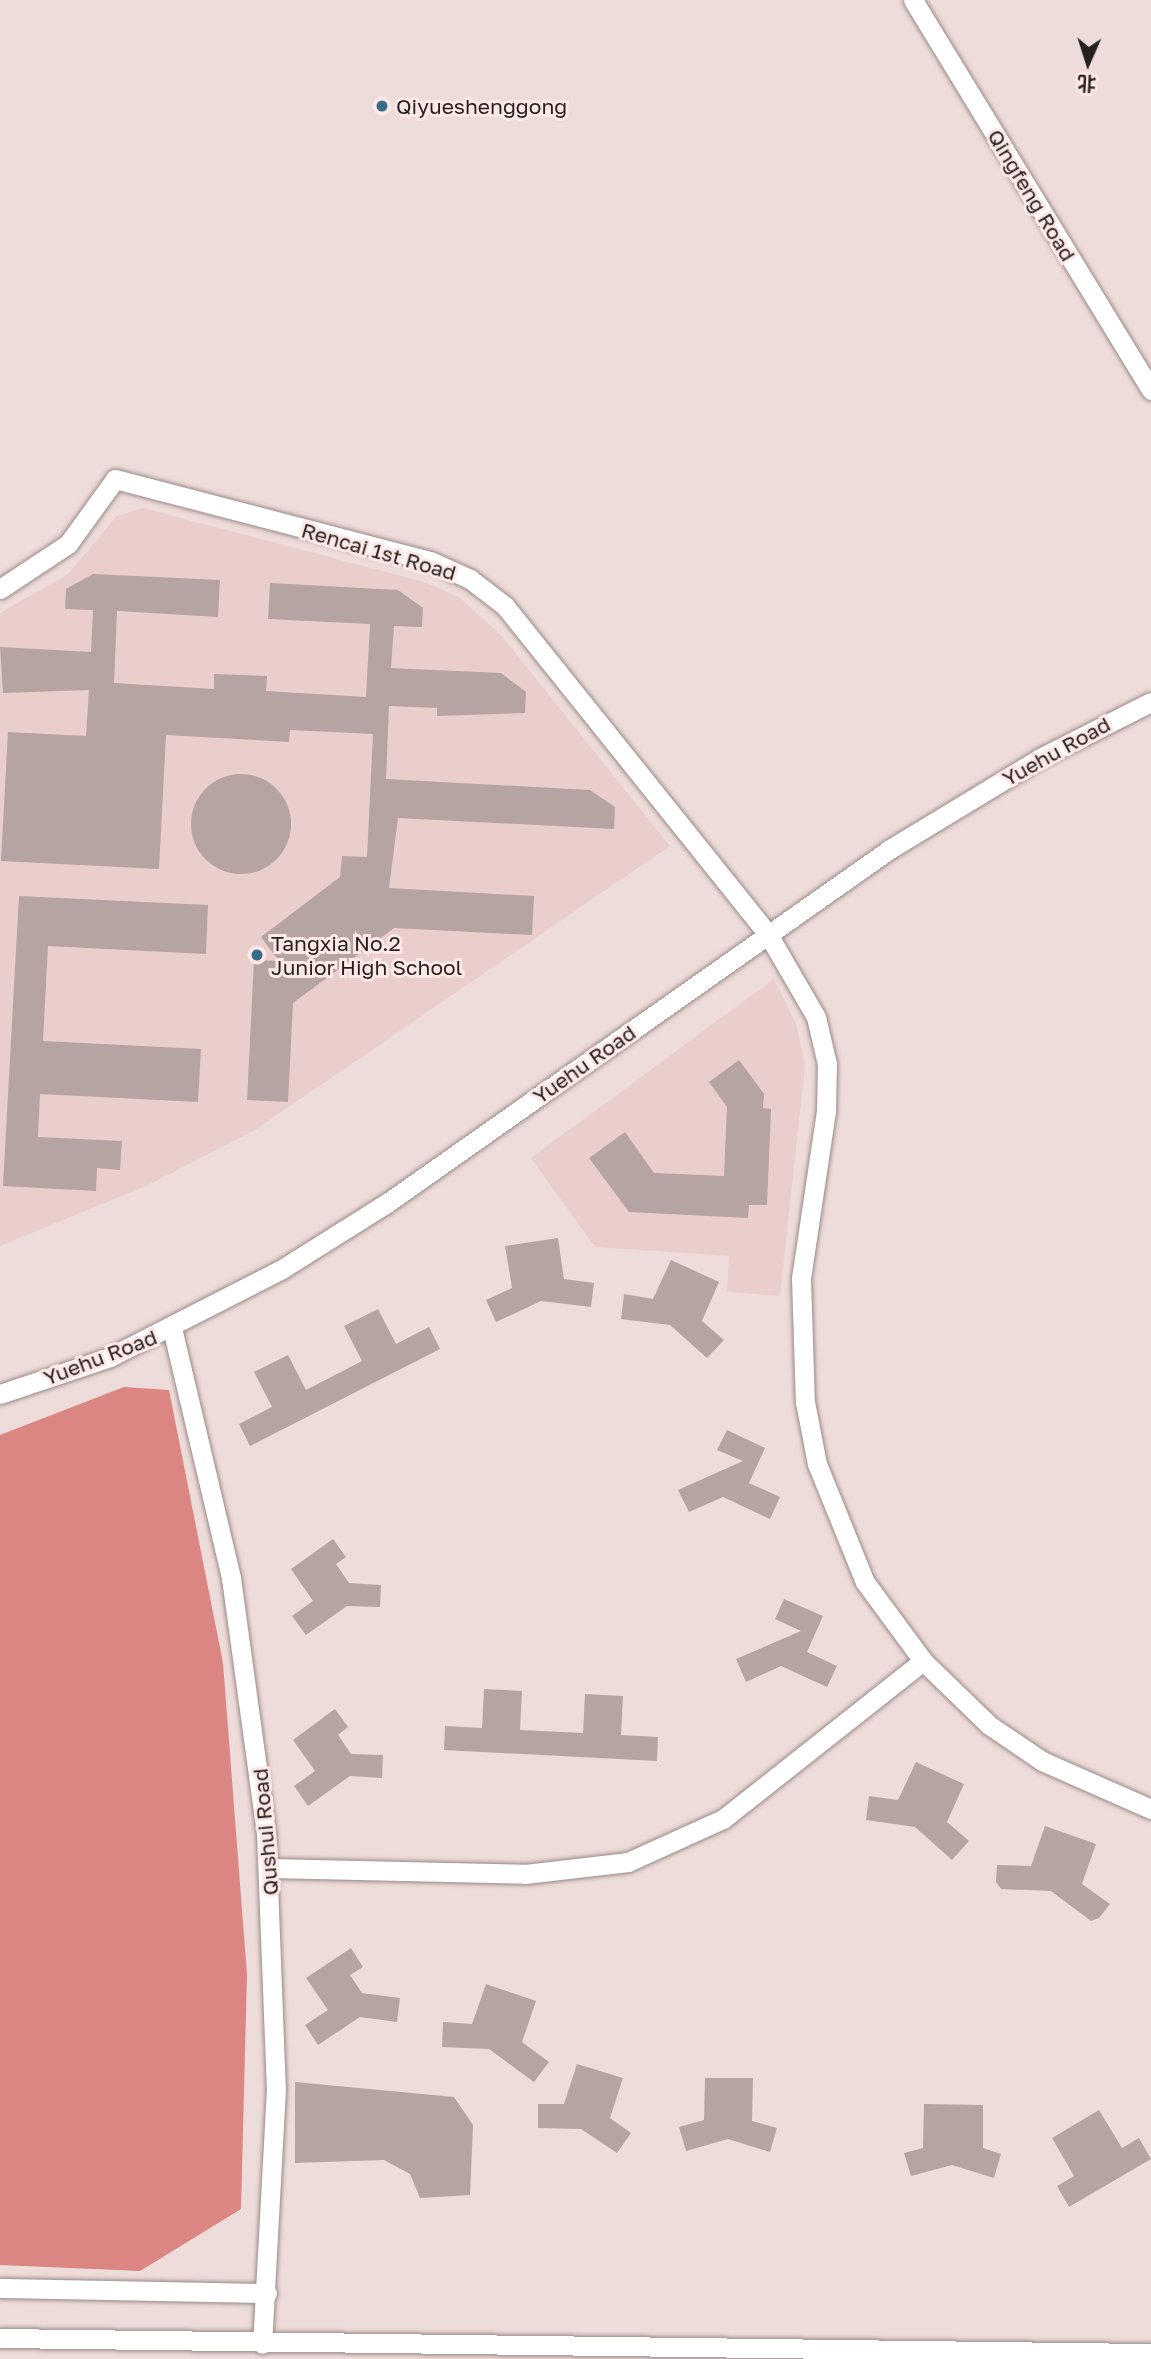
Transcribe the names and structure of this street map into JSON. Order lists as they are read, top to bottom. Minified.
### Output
{"streets":{"street":["Qingfeng Road","Rencai 1st Road","Yuehu Road","Qushui Road"]},"crossings":[["Rencai 1st Road","Yuehu Road"],["Yuehu Road","Qushui Road"]],"places":["Qiyueshenggong","Tangxia No.2 Junior High School"],"north":"bottom"}
